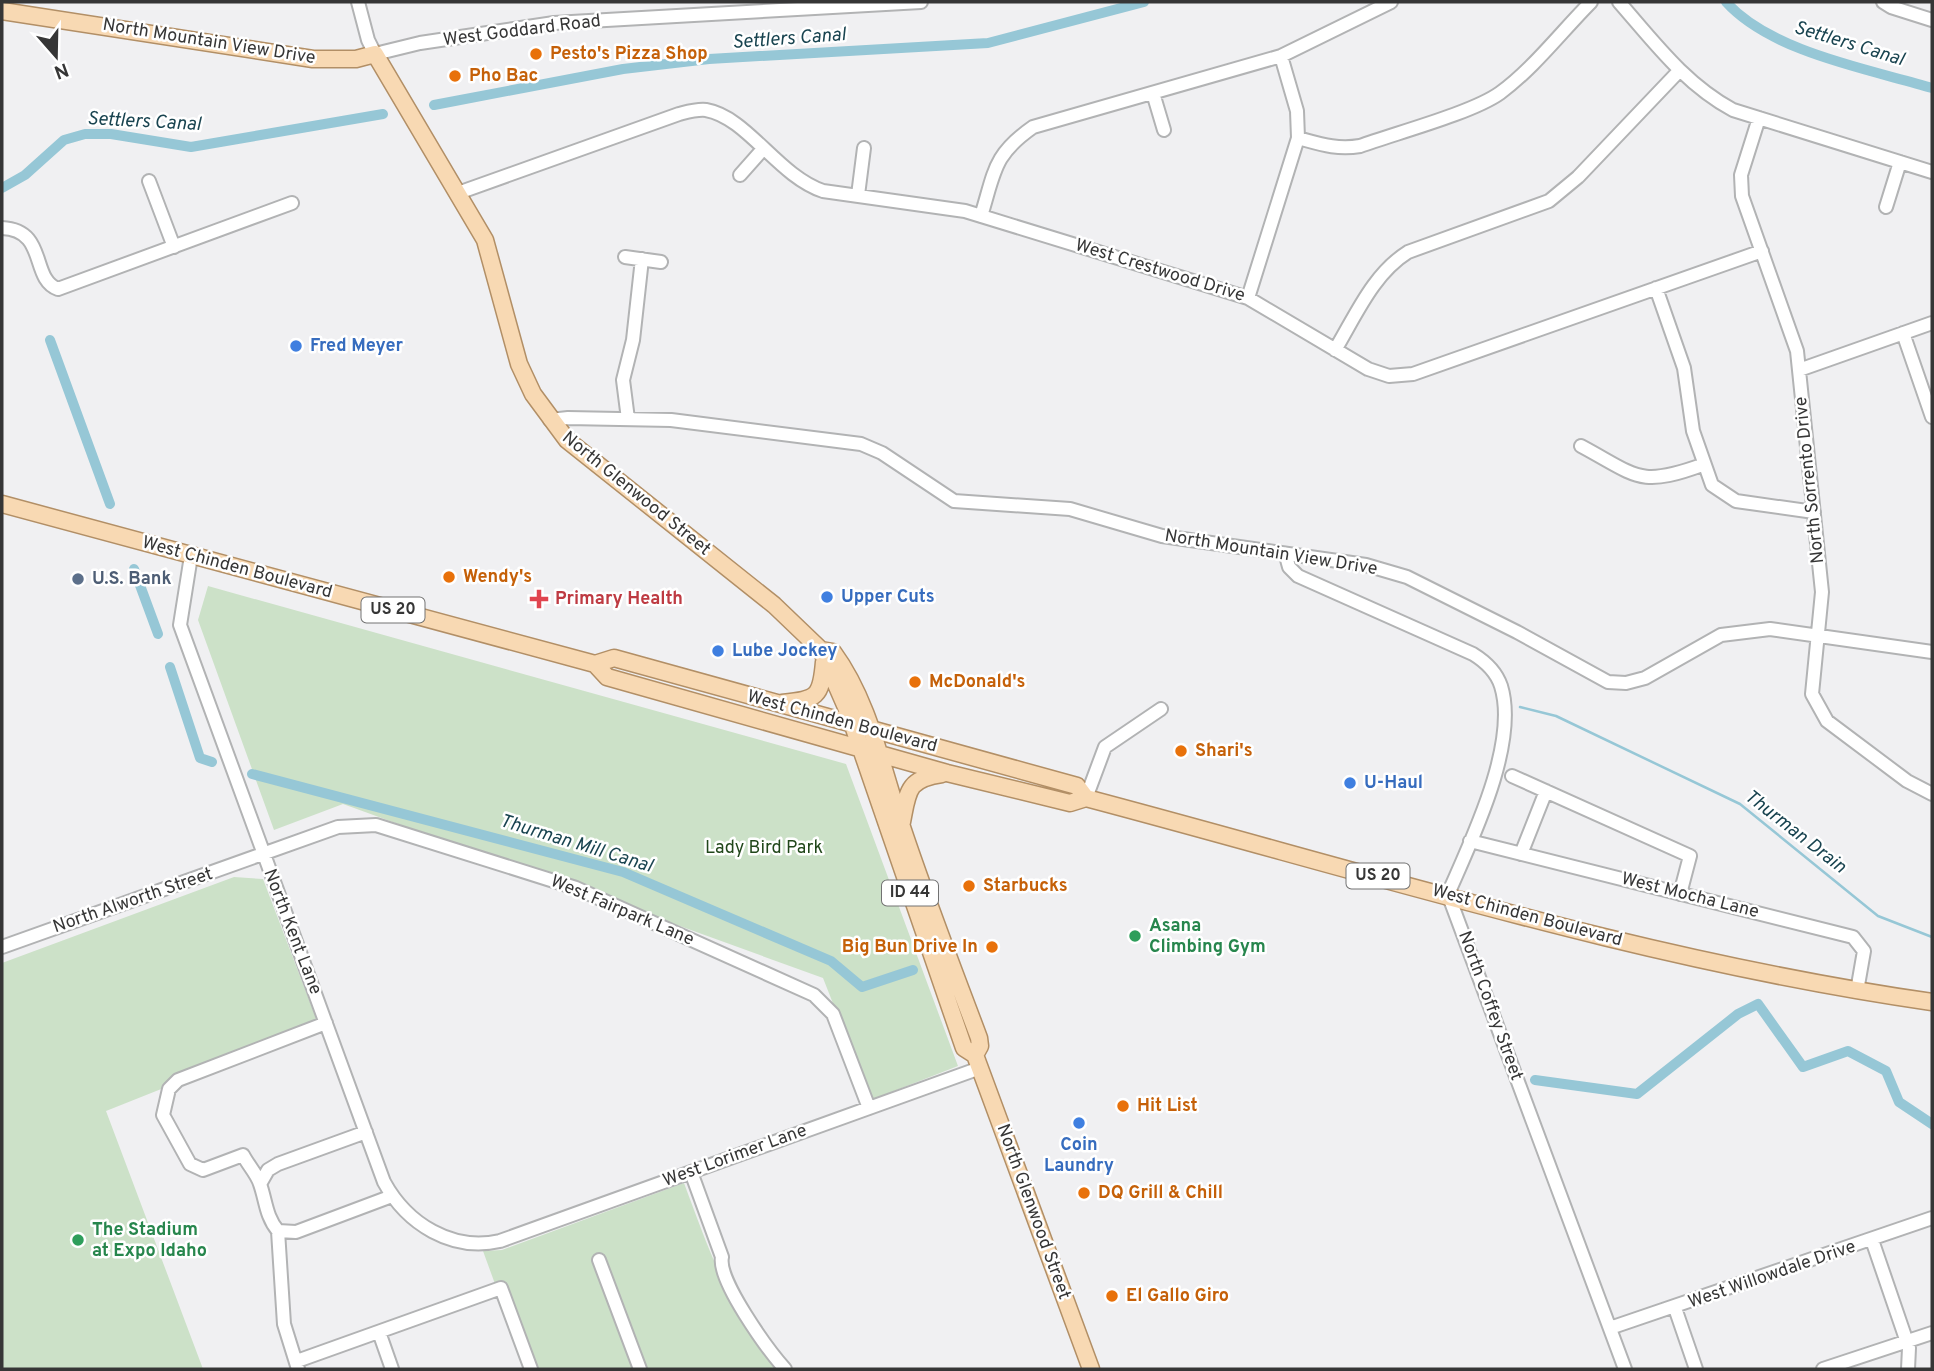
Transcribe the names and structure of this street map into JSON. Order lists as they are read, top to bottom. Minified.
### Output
{"streets":{"main road":["North Mountain View Drive","North Glenwood Street","West Chinden Boulevard","US 20","ID 44"],"street":["West Goddard Road","West Crestwood Drive","North Sorrento Drive","West Mocha Lane","North Alworth Street","West Fairpark Lane","North Kent Lane","North Coffey Street","West Lorimer Lane","West Willowdale Drive"]},"crossings":[["West Goddard Road","North Mountain View Drive"],["West Goddard Road","North Glenwood Street"],["North Mountain View Drive","North Sorrento Drive"],["North Mountain View Drive","North Glenwood Street"],["West Crestwood Drive","North Sorrento Drive"],["West Crestwood Drive","North Glenwood Street"],["North Glenwood Street","West Chinden Boulevard"],["North Glenwood Street","West Lorimer Lane"],["West Chinden Boulevard","West Mocha Lane"],["West Chinden Boulevard","North Kent Lane"],["West Chinden Boulevard","North Coffey Street"],["North Alworth Street","West Fairpark Lane"],["North Alworth Street","North Kent Lane"],["West Fairpark Lane","North Kent Lane"],["West Fairpark Lane","West Lorimer Lane"],["North Kent Lane","West Lorimer Lane"],["North Coffey Street","West Willowdale Drive"]],"water":["Settlers Canal","Thurman Drain","Thurman Mill Canal"],"parks":["Lady Bird Park"],"places":{"other":["Pesto's Pizza Shop","Pho Bac","Fred Meyer","Wendy's","U.S. Bank","Upper Cuts","Lube Jockey","McDonald's","Shari's","U-Haul","Starbucks","Asana Climbing Gym","Big Bun Drive In","Hit List","Coin Laundry","DQ Grill & Chill","The Stadium at Expo Idaho","El Gallo Giro"],"health":["Primary Health"]},"north":"bottom"}
